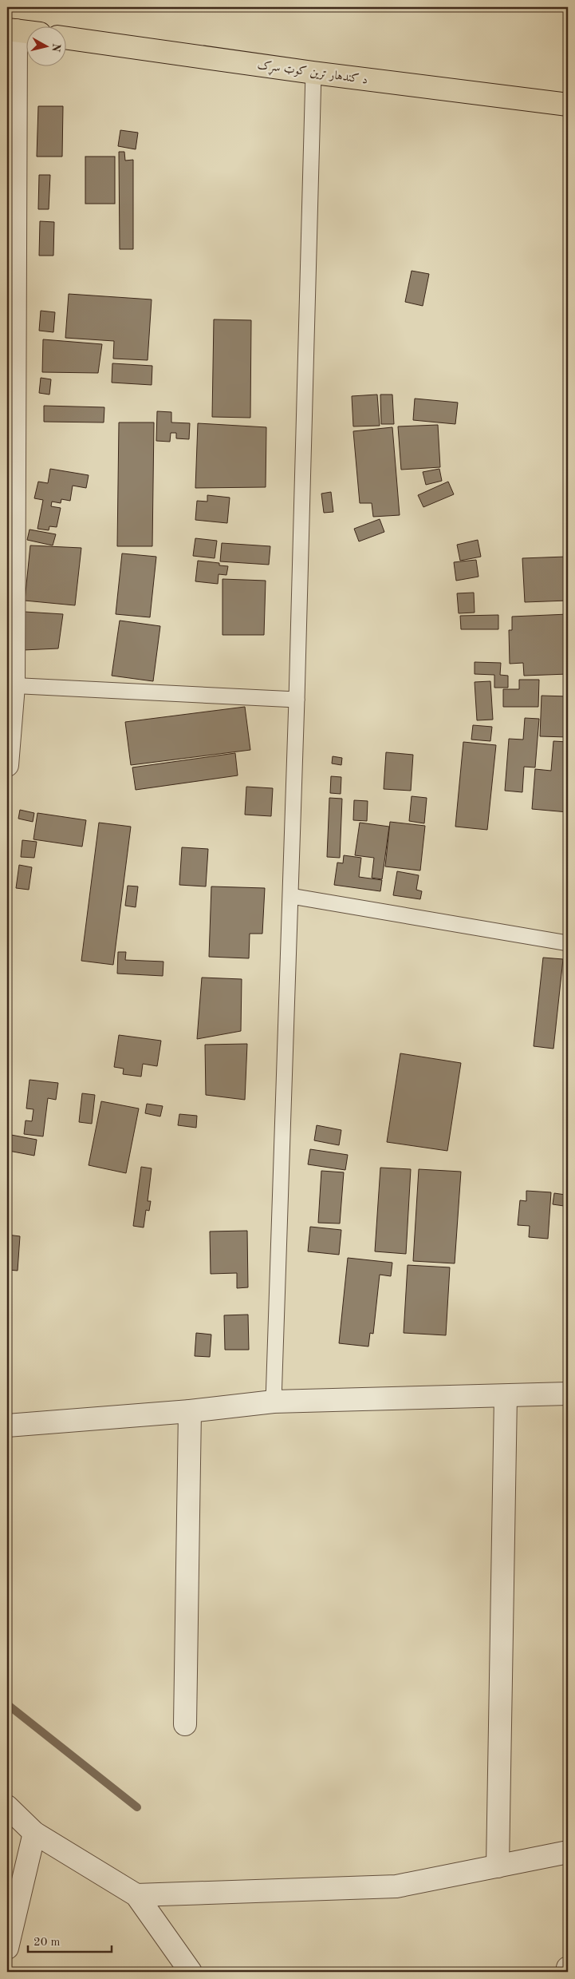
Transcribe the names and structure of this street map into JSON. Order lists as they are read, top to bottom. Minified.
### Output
{"streets":{"main road":["د کندهار ترين کوټ سړک"]},"scale_bar":"20 m","north":"right"}
